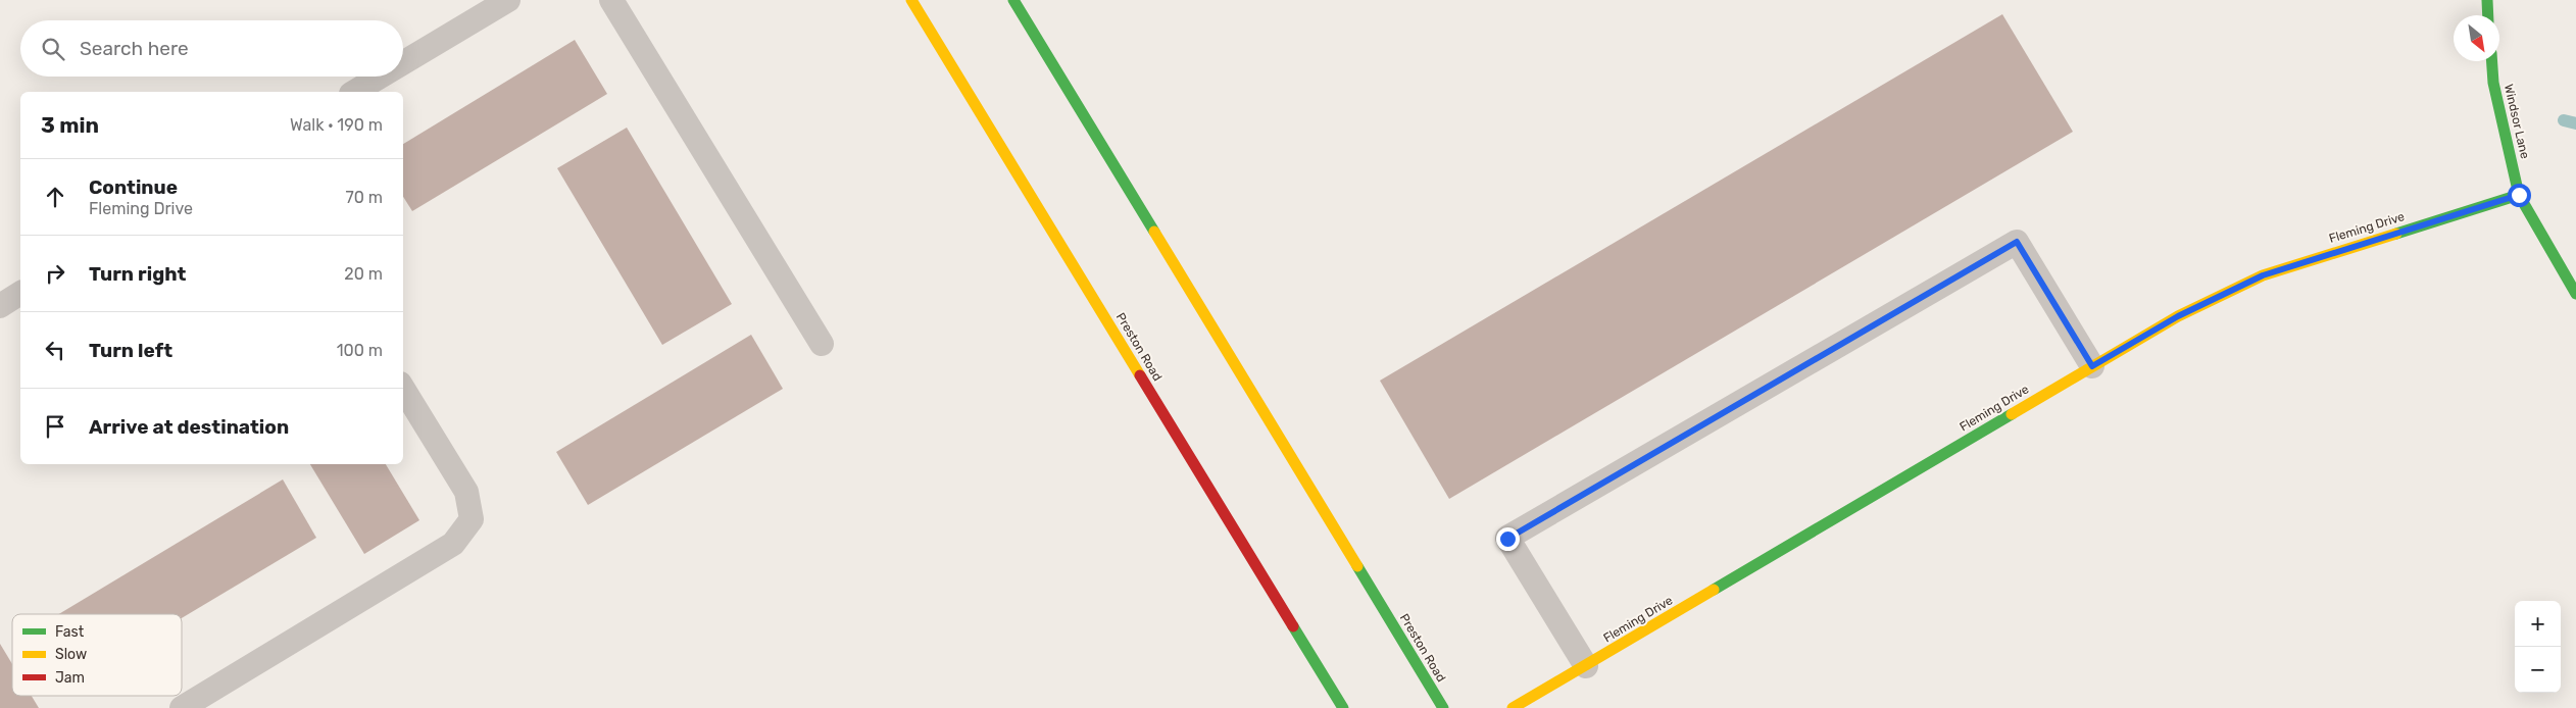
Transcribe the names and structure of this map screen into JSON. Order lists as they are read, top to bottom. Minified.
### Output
{"streets":{"main road":["Windsor Lane","Fleming Drive","Preston Road"]},"crossings":[["Windsor Lane","Fleming Drive"]],"legend":["Fast","Slow","Jam"],"north":"bottom right","page":{"search":"Search here","heading":["3 min","Walk · 190 m"],"list":[["Continue","Fleming Drive","70 m"],["Turn right","20 m"],["Turn left","100 m"],"Arrive at destination"],"map_buttons":["+","−"]}}
